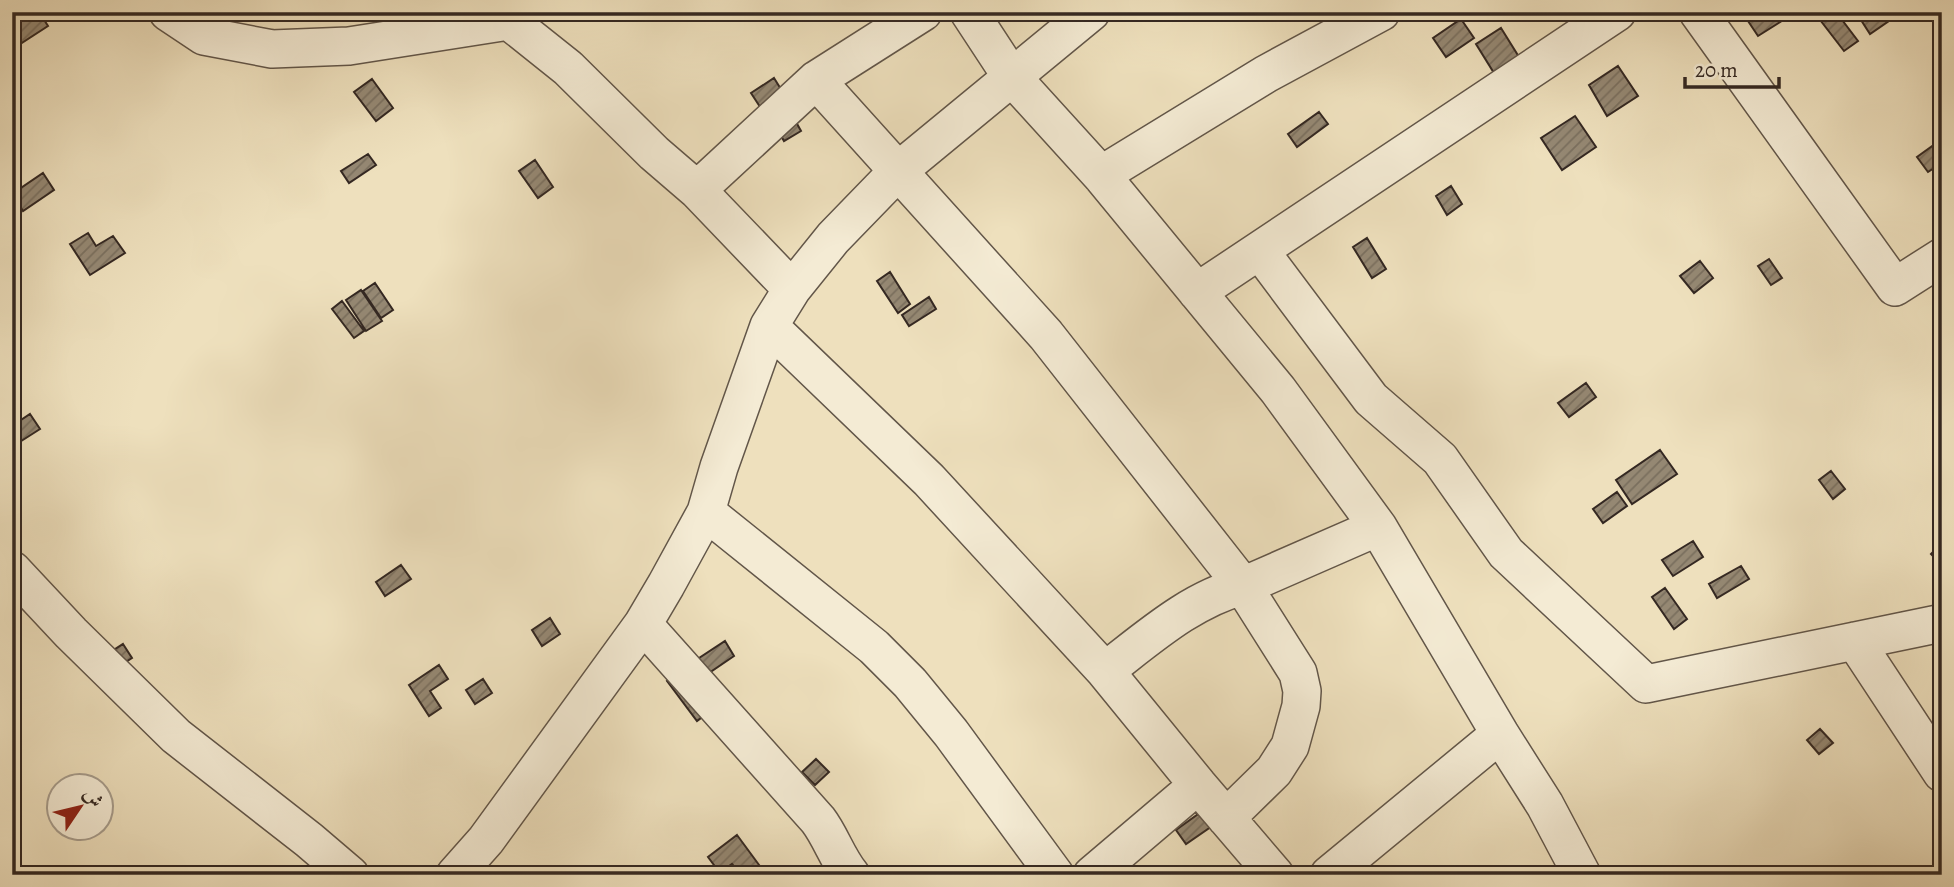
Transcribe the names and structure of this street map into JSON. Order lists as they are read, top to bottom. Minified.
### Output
{"scale_bar":"20 m","north":"top right"}
